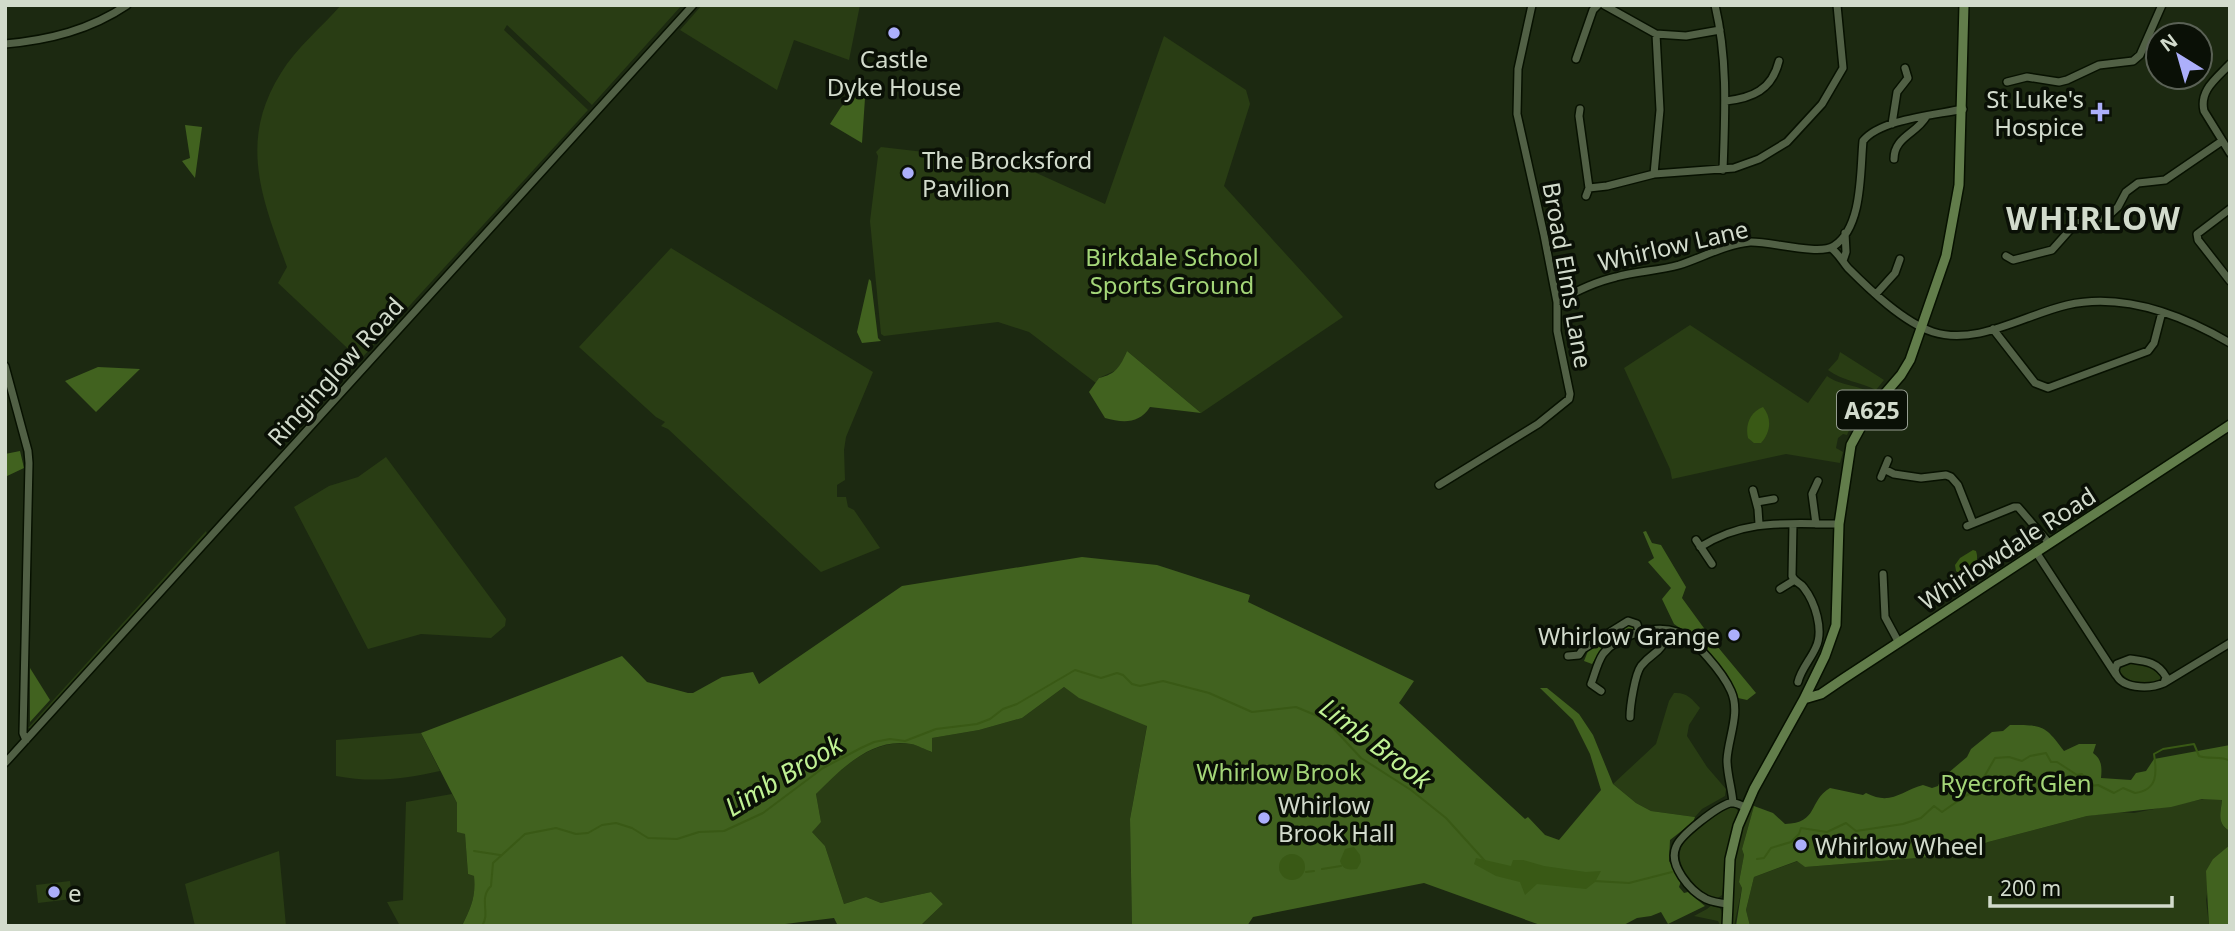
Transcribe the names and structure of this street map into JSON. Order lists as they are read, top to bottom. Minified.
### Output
{"streets":{"main road":["A625","Whirlowdale Road"],"street":["Whirlow Lane","Broad Elms Lane","Ringinglow Road"]},"crossings":[["Whirlow Lane","Broad Elms Lane"],["A625","Whirlowdale Road"]],"districts":["WHIRLOW"],"water":["Limb Brook"],"parks":["Birkdale School Sports Ground","Whirlow Brook","Ryecroft Glen"],"places":{"other":["Castle Dyke House","The Brocksford Pavilion","Whirlow Grange","Whirlow Brook Hall","Whirlow Wheel","e"],"health":["St Luke's Hospice"]},"scale_bar":"200 m","north":"top left"}
